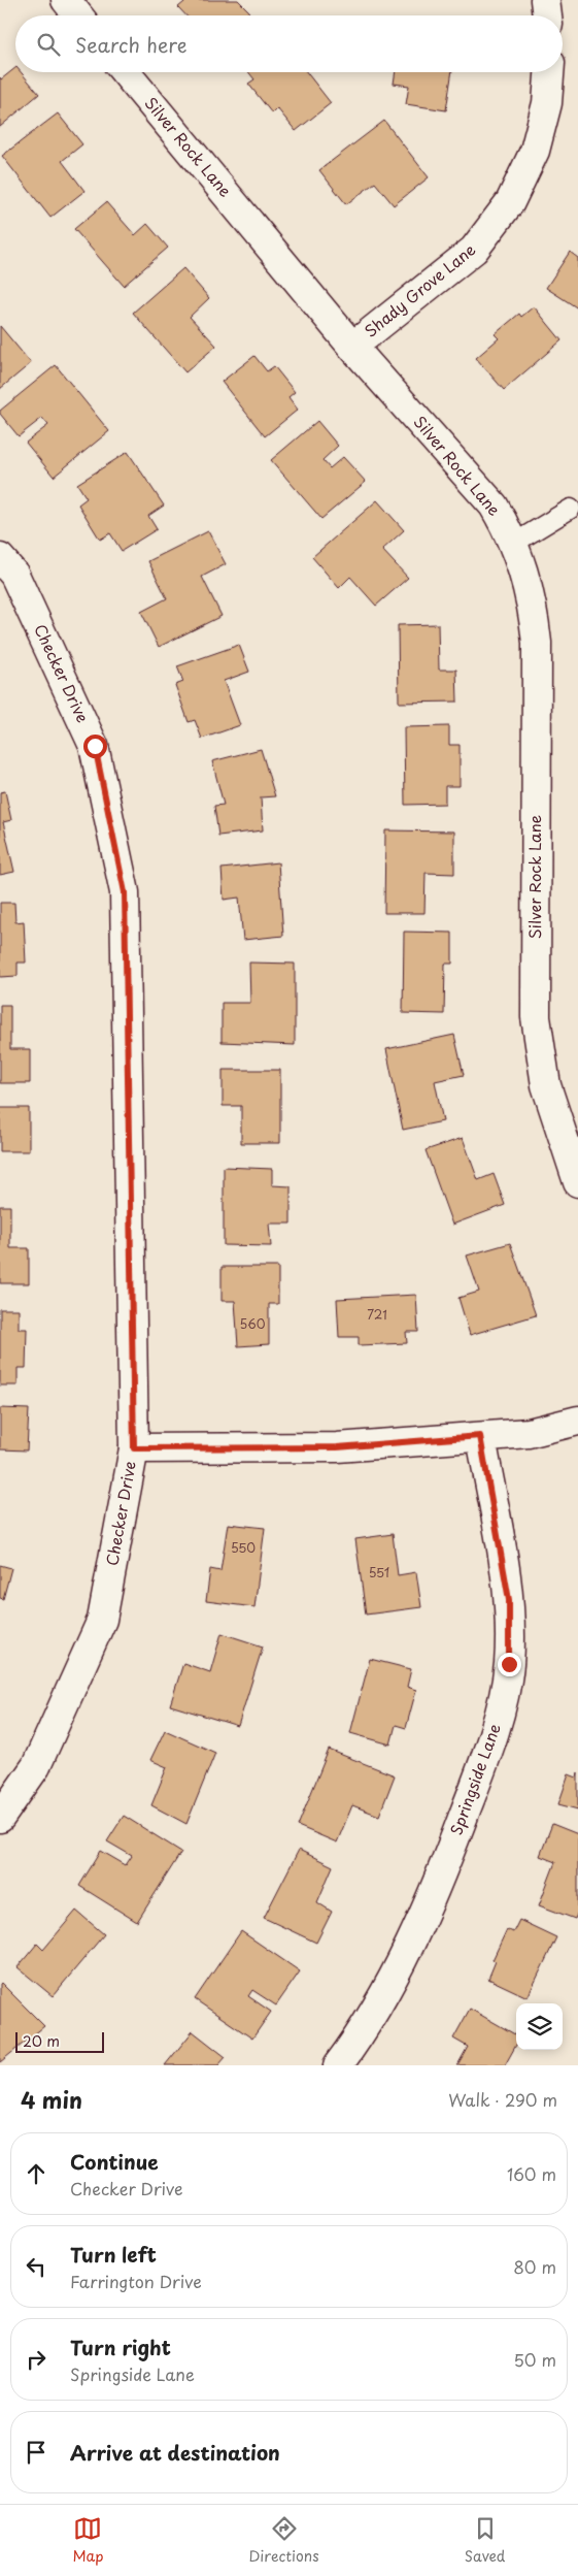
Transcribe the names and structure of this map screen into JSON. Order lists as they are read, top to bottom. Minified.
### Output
{"streets":{"street":["Silver Rock Lane","Shady Grove Lane","Checker Drive","Springside Lane"]},"crossings":[["Silver Rock Lane","Shady Grove Lane"]],"house_numbers":["721","560","550","551"],"scale_bar":"20 m","page":{"search":"Search here","scale":"20 m","heading":["4 min","Walk · 290 m"],"list":[["Continue","Checker Drive","160 m"],["Turn left","Farrington Drive","80 m"],["Turn right","Springside Lane","50 m"],"Arrive at destination"],"nav":["Map","Directions","Saved"]}}
